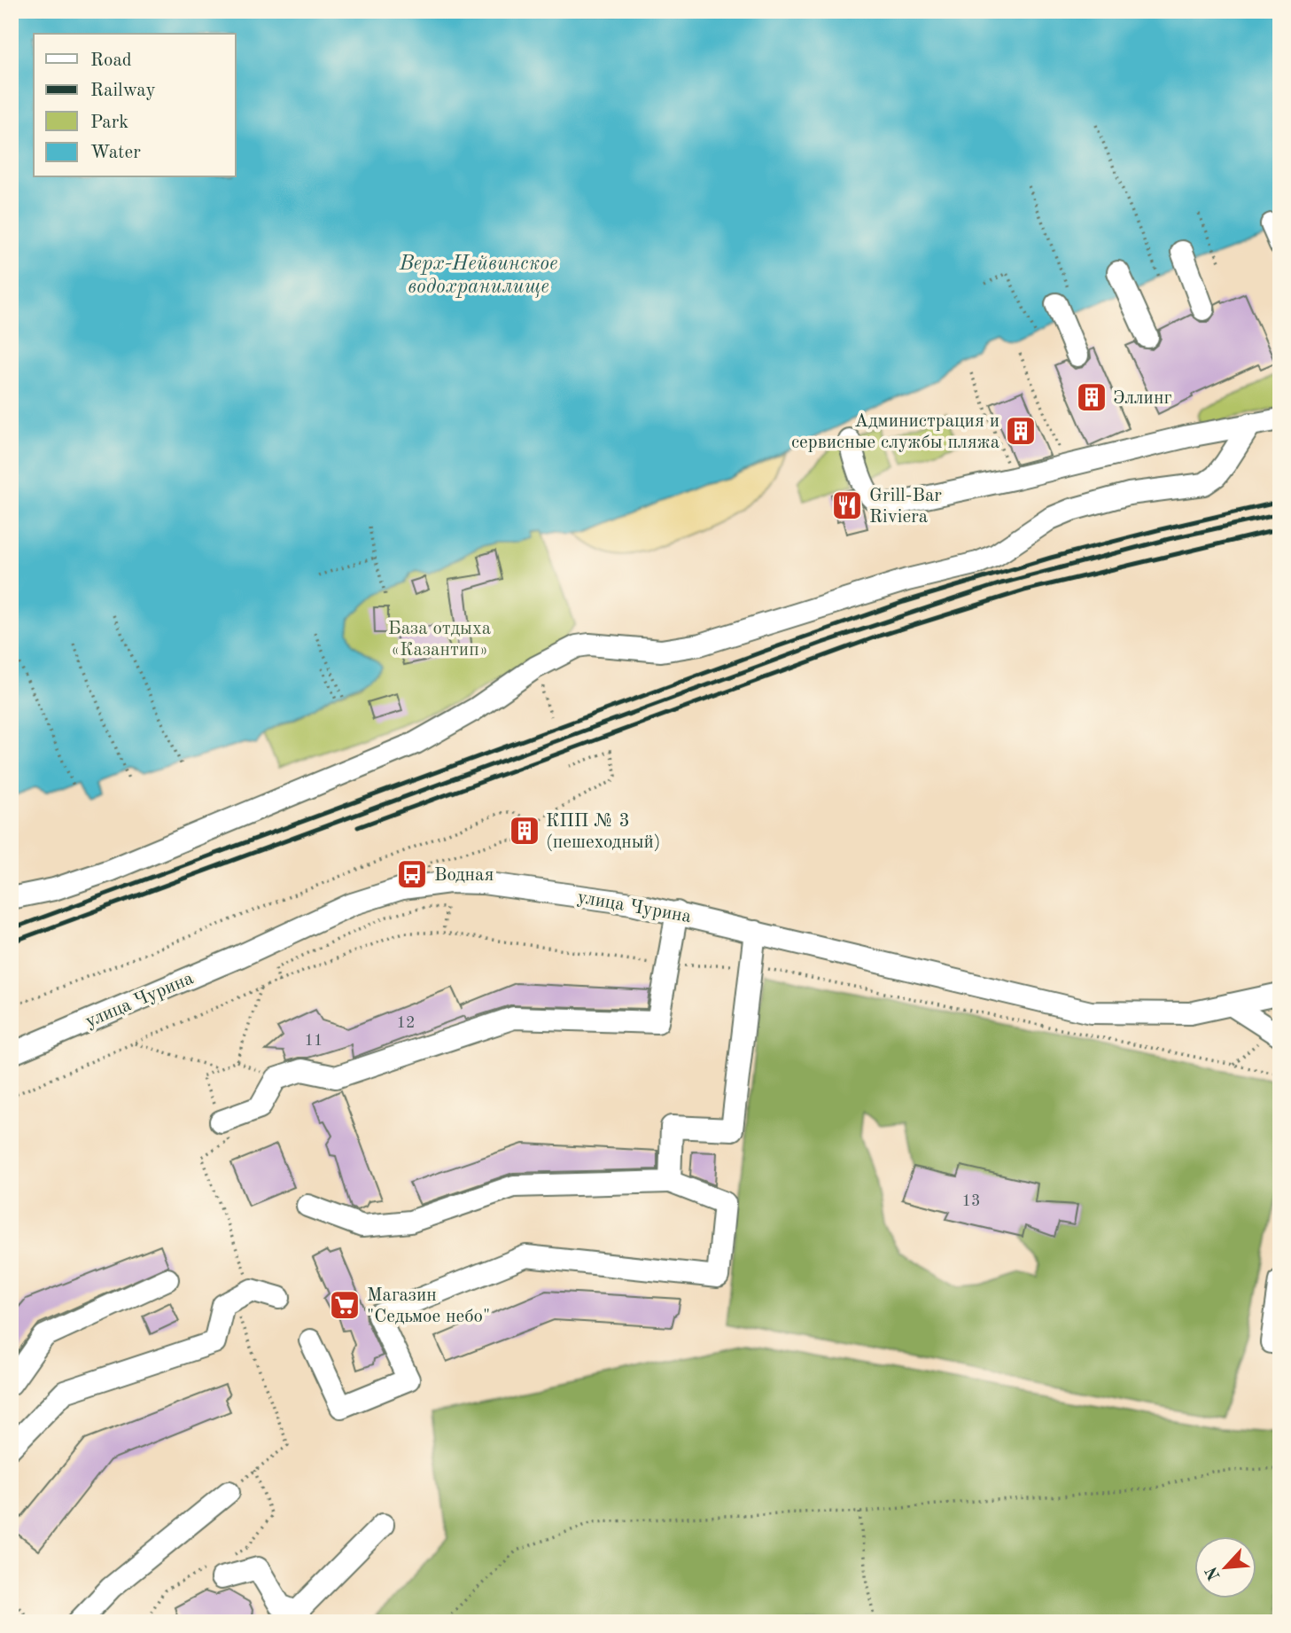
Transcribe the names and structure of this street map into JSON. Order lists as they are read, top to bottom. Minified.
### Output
{"streets":{"street":["улица Чурина"]},"water":["Верх-Нейвинское водохранилище"],"parks":["База отдыха «Казантип»"],"places":{"building":["Эллинг","Администрация и сервисные службы пляжа","КПП № 3 (пешеходный)"],"restaurant":["Grill-Bar Riviera"],"bus stop":["Водная"],"supermarket":["Магазин \"Седьмое небо\""]},"house_numbers":["12","11","13"],"legend":["Road","Railway","Park","Water"],"north":"bottom left"}
